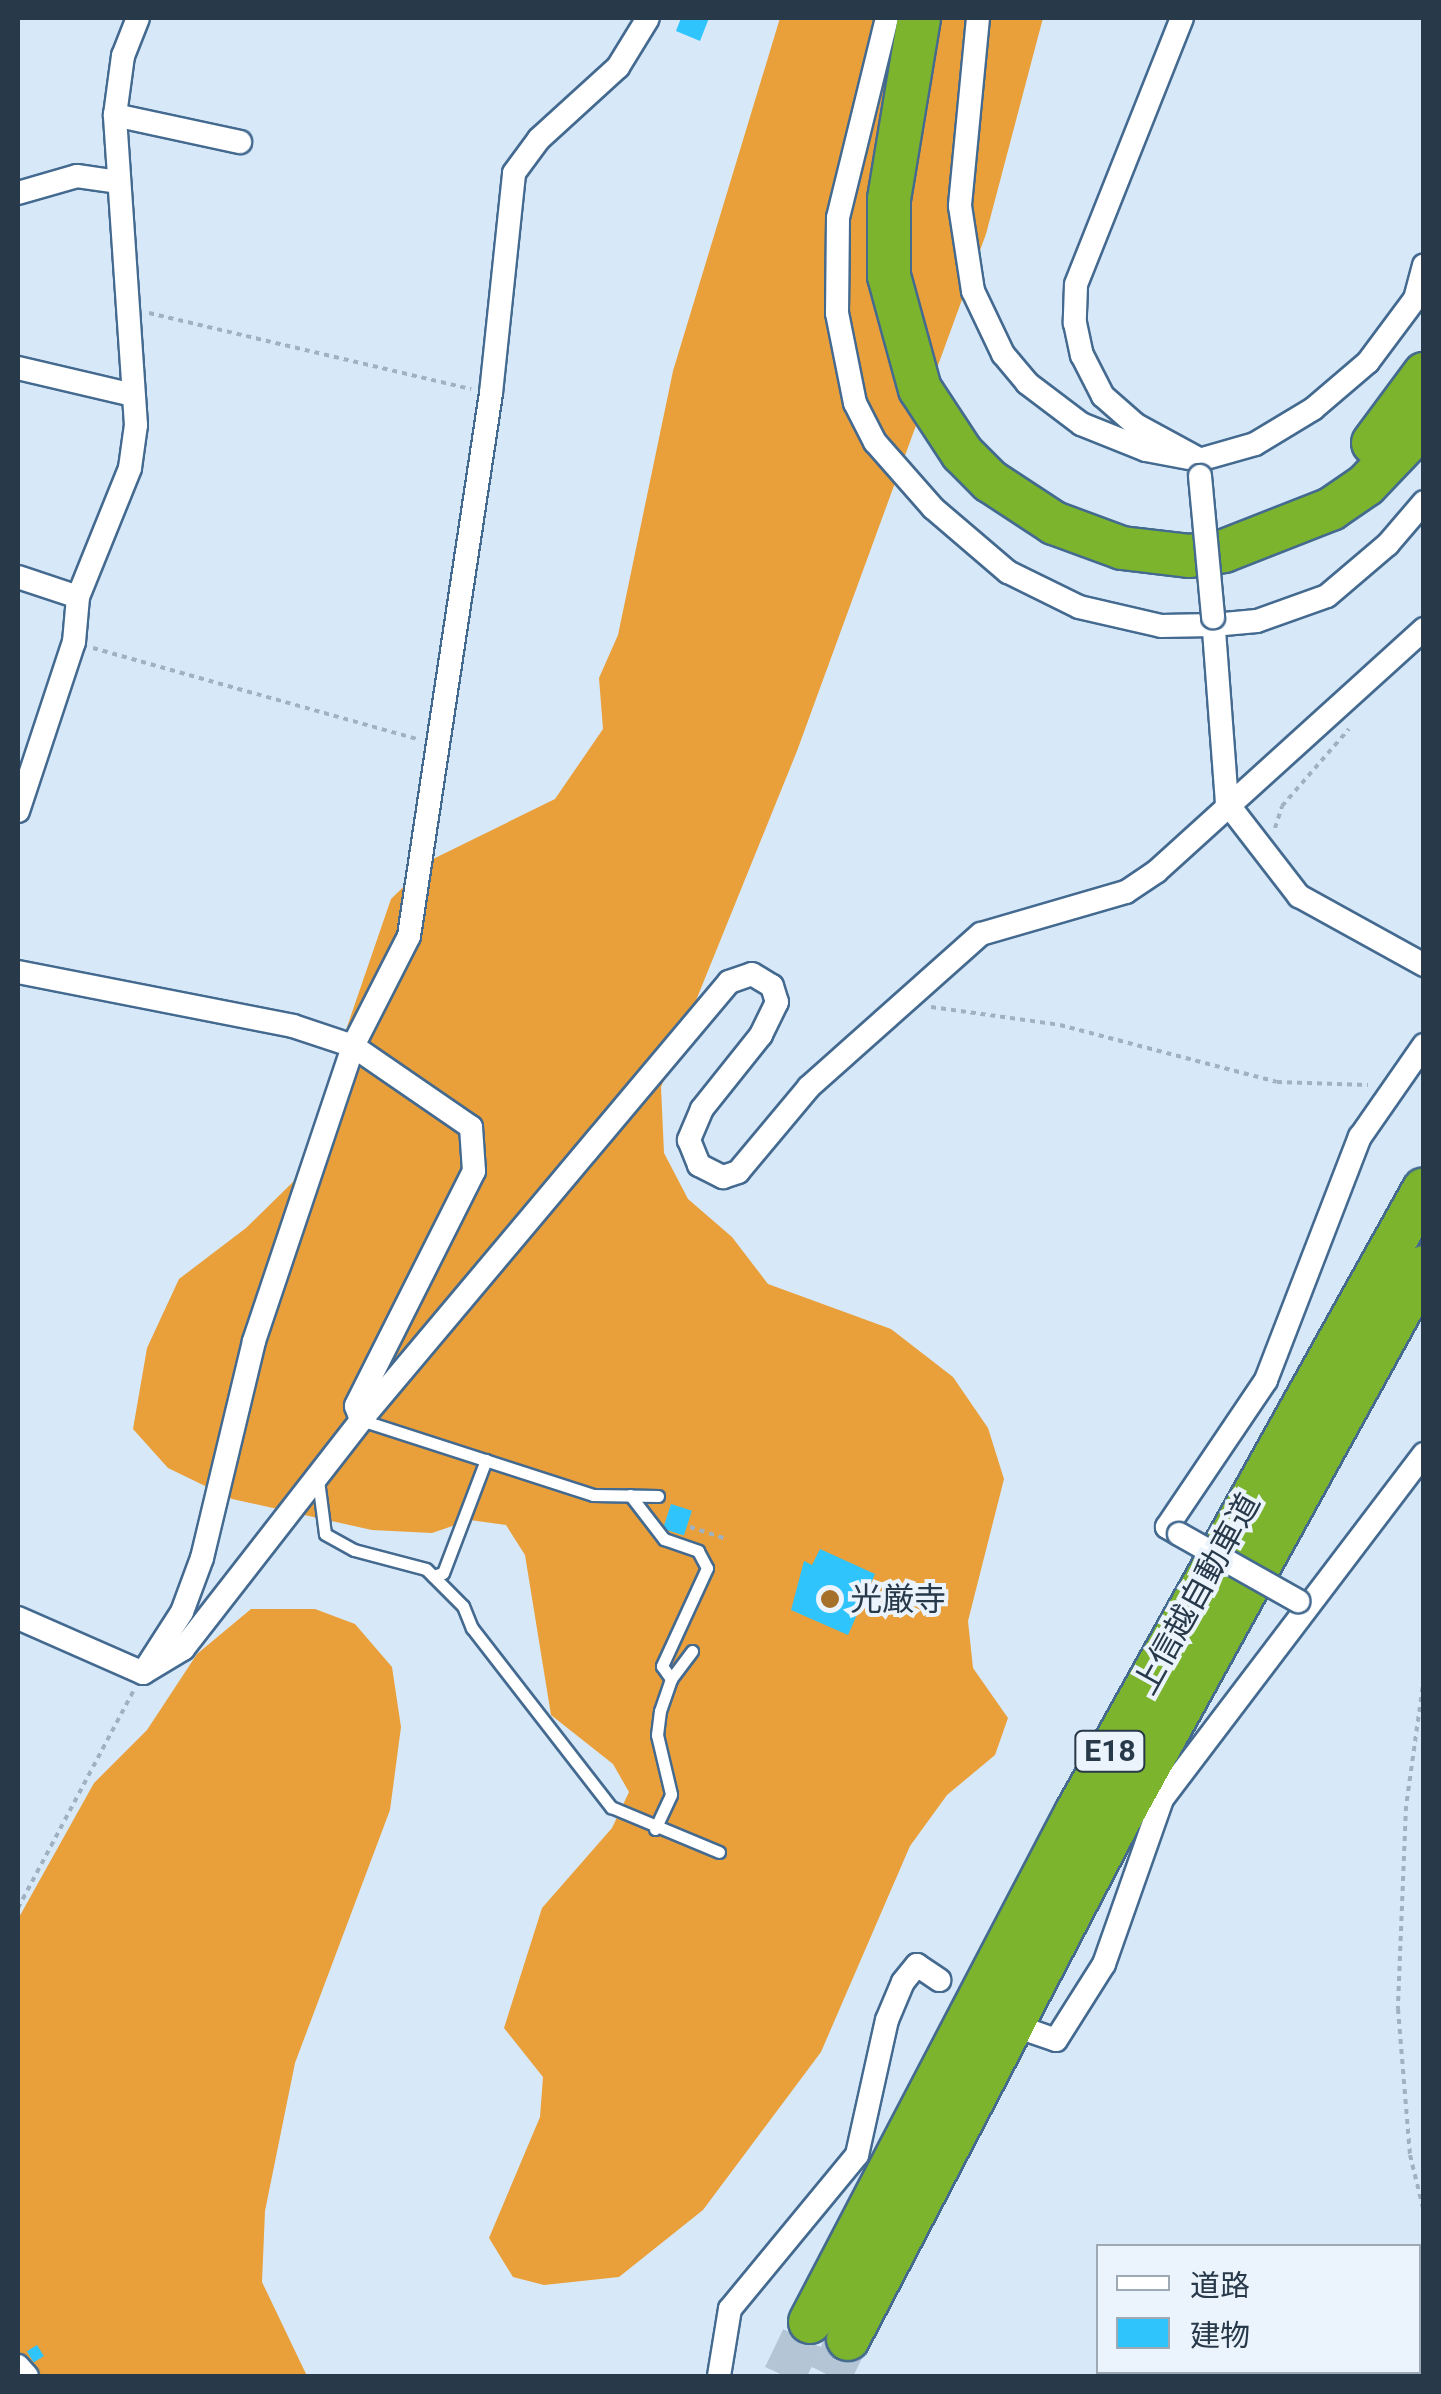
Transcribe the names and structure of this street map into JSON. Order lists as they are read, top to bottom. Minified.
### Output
{"streets":{"highway":["上信越自動車道","E18"]},"places":["光厳寺"],"legend":["道路","建物"]}
